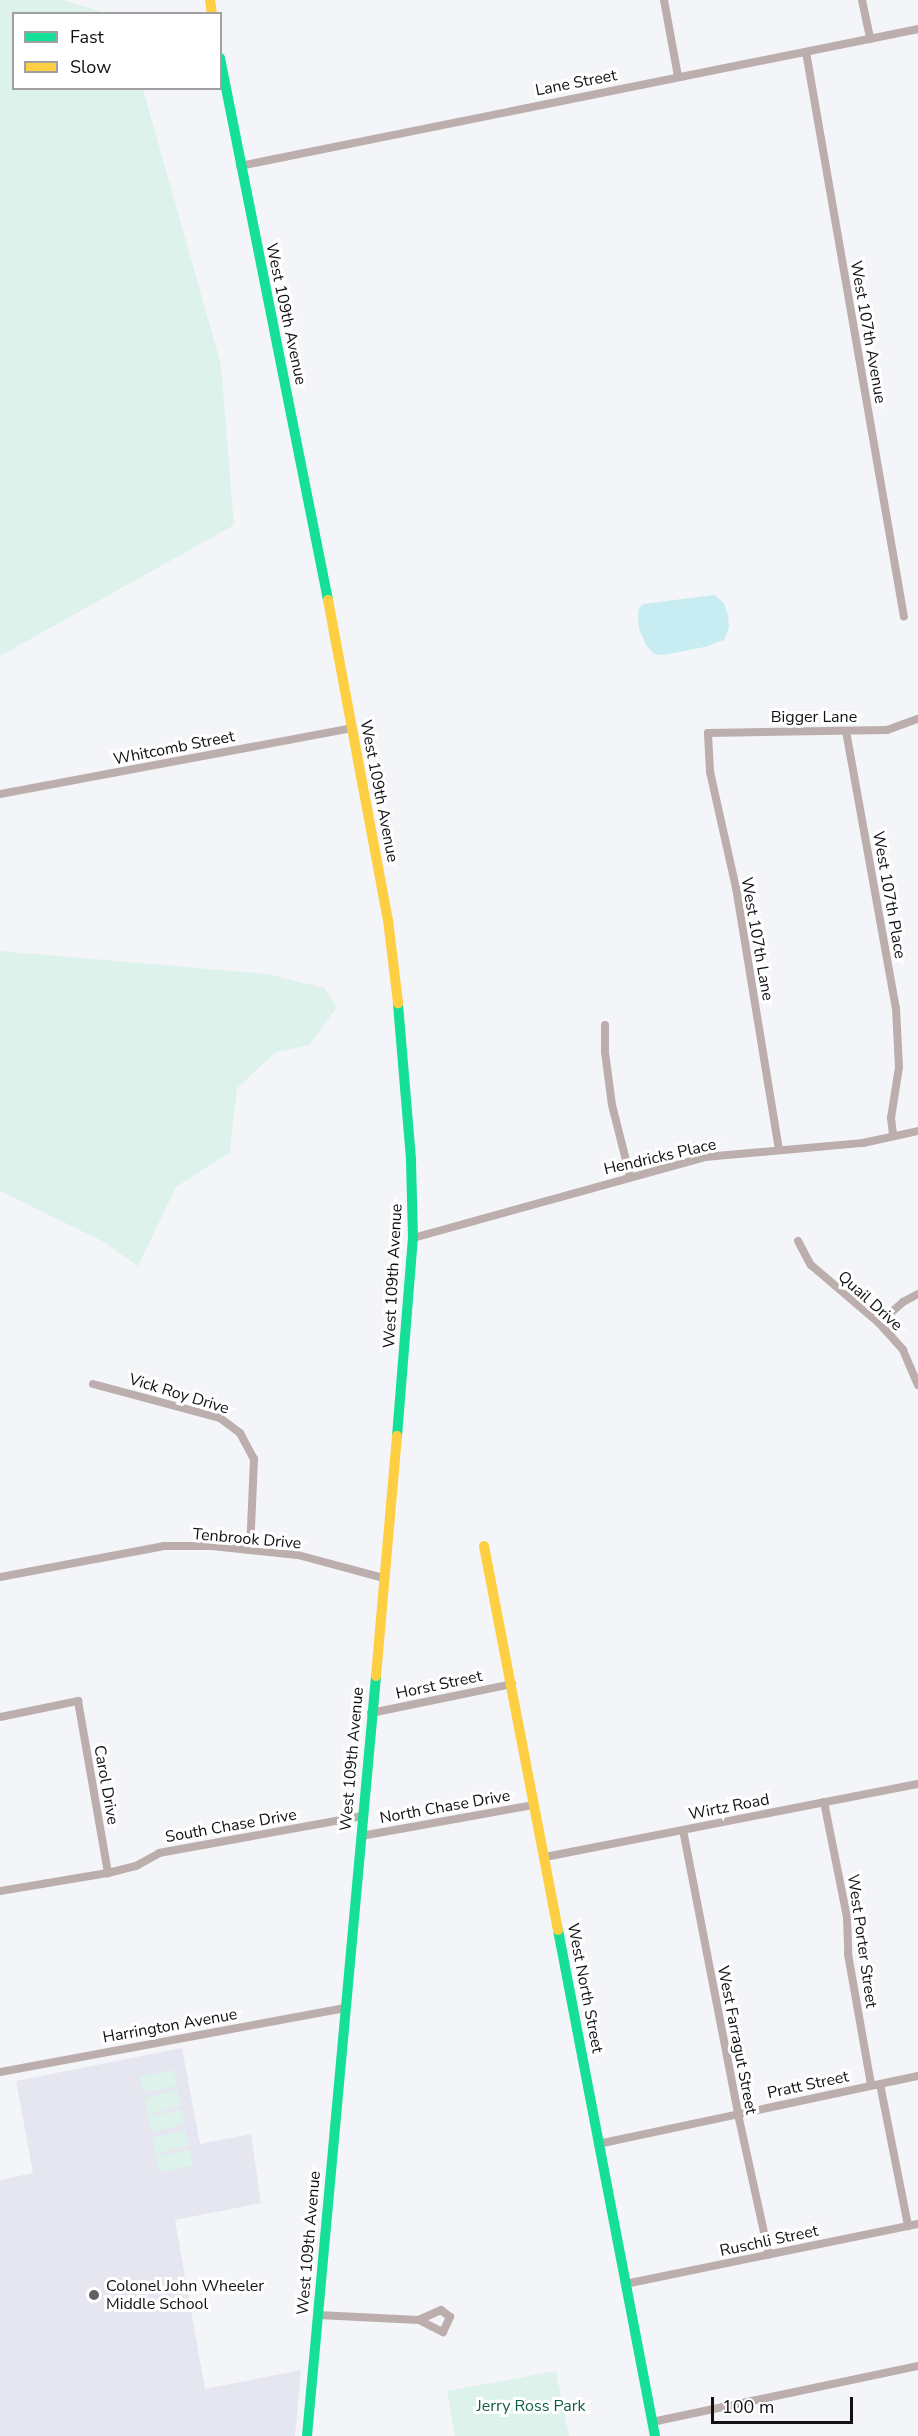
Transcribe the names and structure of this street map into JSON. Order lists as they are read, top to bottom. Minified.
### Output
{"streets":{"main road":["West 109th Avenue","West North Street"],"street":["Lane Street","West 107th Avenue","Bigger Lane","Whitcomb Street","West 107th Place","West 107th Lane","Hendricks Place","Quail Drive","Vick Roy Drive","Tenbrook Drive","Horst Street","Carol Drive","North Chase Drive","Wirtz Road","South Chase Drive","West Porter Street","Harrington Avenue","West Farragut Street","Pratt Street","Ruschli Street"]},"crossings":[["Lane Street","West 109th Avenue"],["Lane Street","West 107th Avenue"],["West 109th Avenue","Whitcomb Street"],["West 109th Avenue","Hendricks Place"],["West 109th Avenue","Tenbrook Drive"],["West 109th Avenue","Horst Street"],["West 109th Avenue","North Chase Drive"],["West 109th Avenue","South Chase Drive"],["West 109th Avenue","Harrington Avenue"],["Bigger Lane","West 107th Place"],["Bigger Lane","West 107th Lane"],["West 107th Place","Hendricks Place"],["West 107th Lane","Hendricks Place"],["Vick Roy Drive","Tenbrook Drive"],["Horst Street","West North Street"],["Carol Drive","South Chase Drive"],["North Chase Drive","West North Street"],["Wirtz Road","West Porter Street"],["Wirtz Road","West North Street"],["Wirtz Road","West Farragut Street"],["West Porter Street","Pratt Street"],["West North Street","Pratt Street"],["West North Street","Ruschli Street"],["West Farragut Street","Pratt Street"],["West Farragut Street","Ruschli Street"]],"parks":["Jerry Ross Park"],"places":["Colonel John Wheeler Middle School"],"legend":["Fast","Slow"],"scale_bar":"100 m"}
